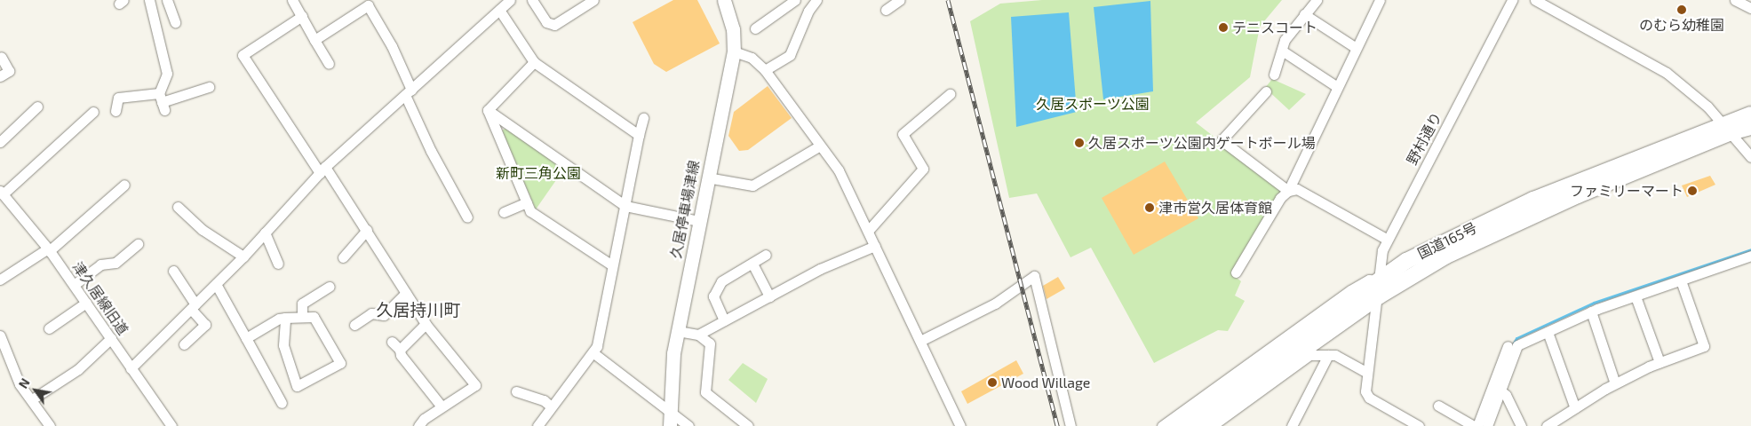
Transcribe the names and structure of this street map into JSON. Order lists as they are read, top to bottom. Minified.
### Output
{"streets":{"highway":["国道165号"],"main road":["久居停車場津線"],"street":["野村通り","津久居線旧道"]},"crossings":[["野村通り","国道165号"]],"districts":["久居持川町"],"parks":["久居スポーツ公園","新町三角公園"],"places":["のむら幼稚園","テニスコート","久居スポーツ公園内ゲートボール場","ファミリーマート","津市営久居体育館","Wood Willage"],"north":"top left"}
